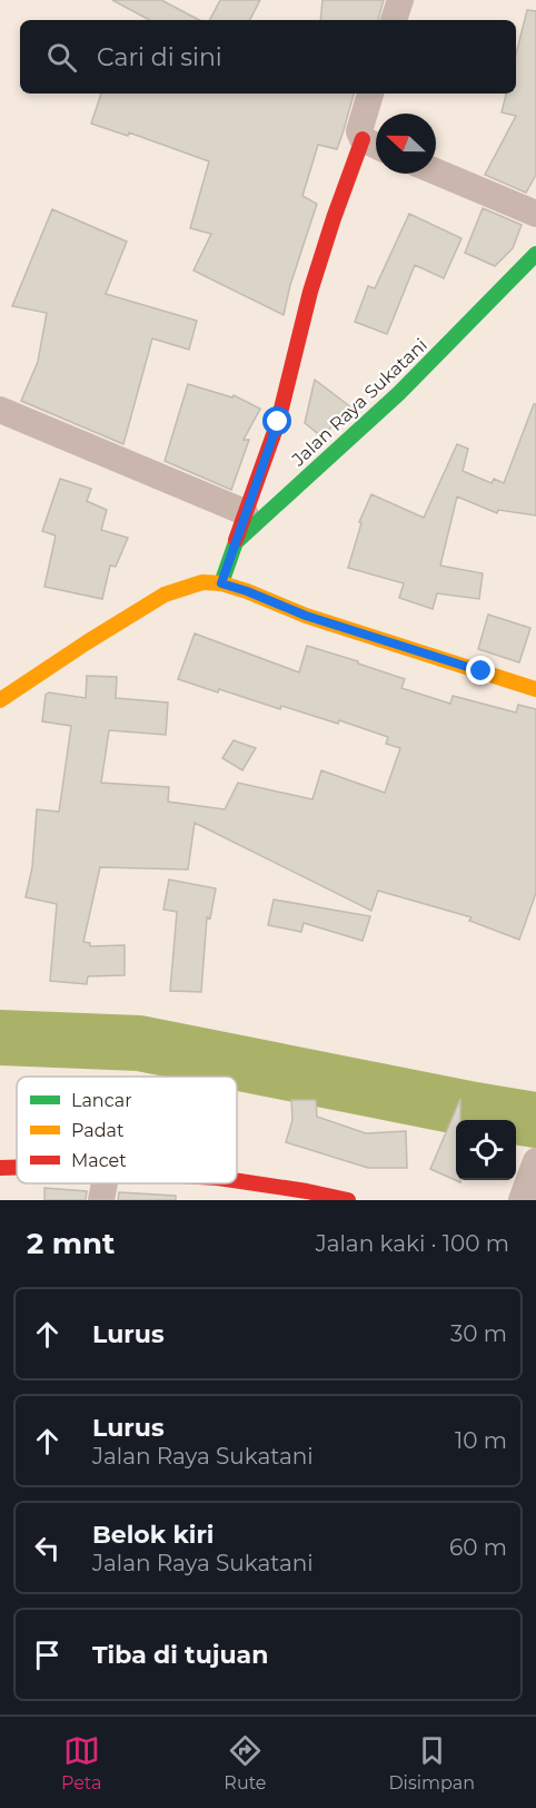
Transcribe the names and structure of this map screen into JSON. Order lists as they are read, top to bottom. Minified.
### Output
{"streets":{"street":["Jalan Raya Sukatani"]},"legend":["Lancar","Padat","Macet"],"north":"left","page":{"search":"Cari di sini","heading":["2 mnt","Jalan kaki · 100 m"],"list":[["Lurus","30 m"],["Lurus","Jalan Raya Sukatani","10 m"],["Belok kiri","Jalan Raya Sukatani","60 m"],"Tiba di tujuan"],"nav":["Peta","Rute","Disimpan"]}}
